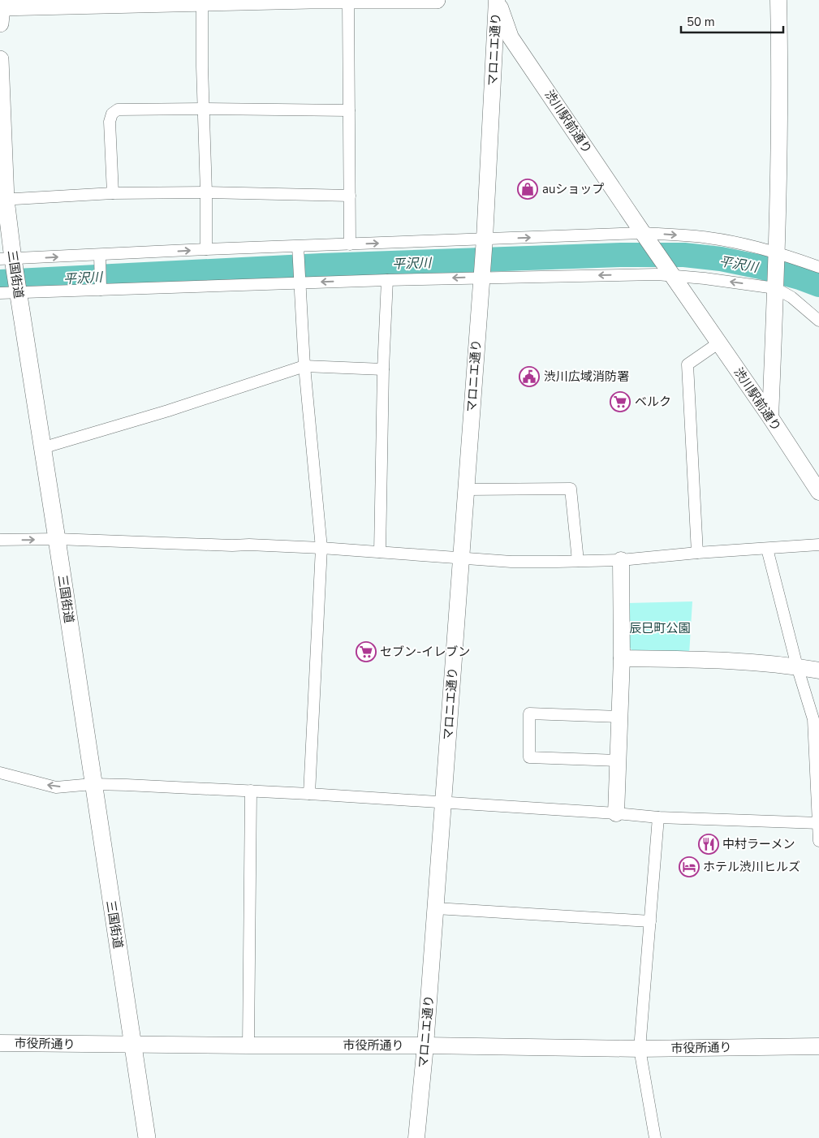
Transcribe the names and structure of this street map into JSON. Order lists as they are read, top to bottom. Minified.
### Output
{"streets":{"main road":["三国街道"],"street":["マロニエ通り","渋川駅前通り","市役所通り"]},"crossings":[["マロニエ通り","渋川駅前通り"],["マロニエ通り","市役所通り"],["三国街道","市役所通り"]],"water":["平沢川"],"parks":["辰巳町公園"],"places":{"shop":["auショップ"],"public building":["渋川広域消防署"],"supermarket":["ベルク","セブン-イレブン"],"restaurant":["中村ラーメン"],"hotel":["ホテル渋川ヒルズ"]},"scale_bar":"50 m"}
